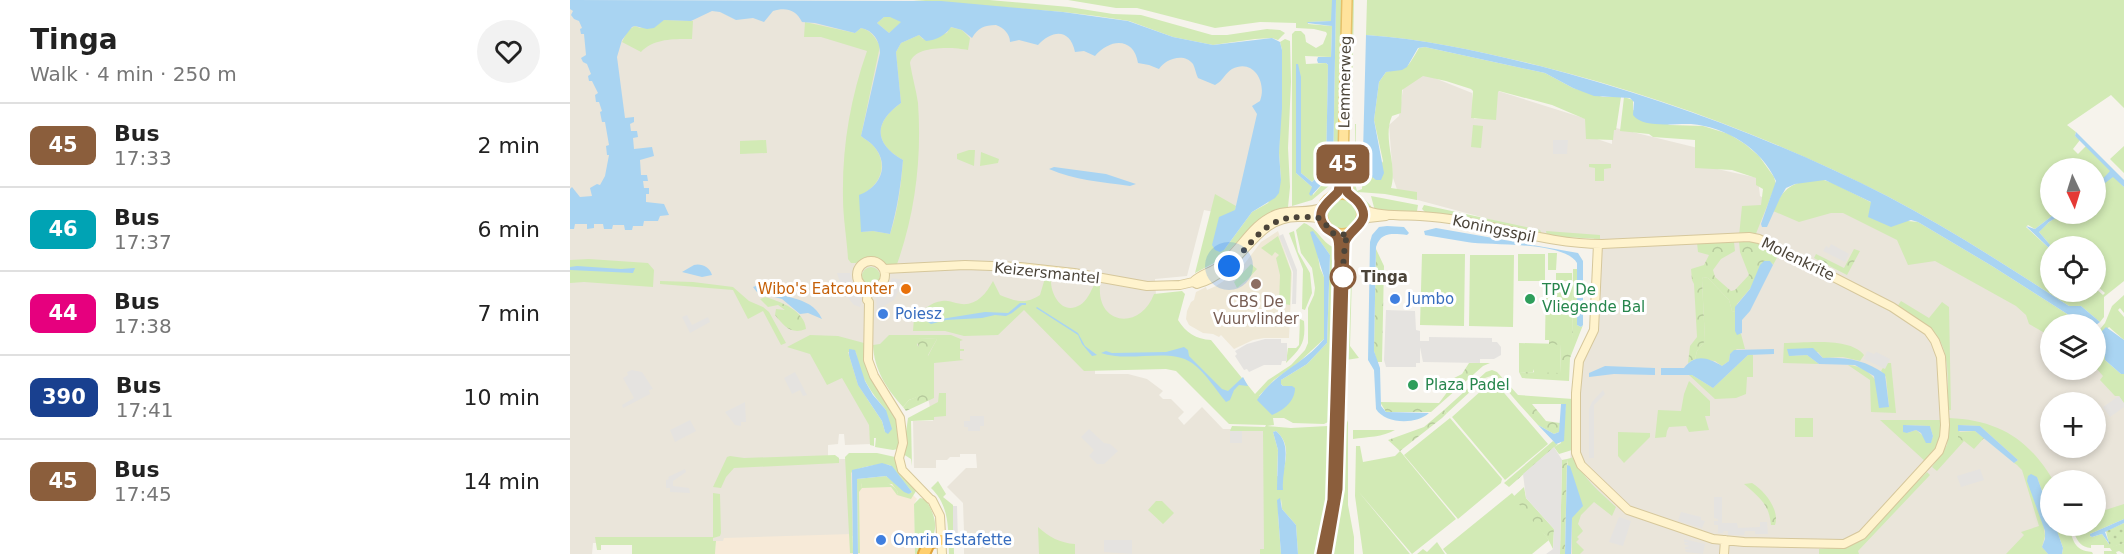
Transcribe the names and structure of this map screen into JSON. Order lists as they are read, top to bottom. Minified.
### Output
{"streets":{"main road":["Lemmerweg"],"street":["Koningsspil","Molenkrite","Keizersmantel"]},"crossings":[["Lemmerweg","Koningsspil"],["Lemmerweg","Keizersmantel"],["Koningsspil","Molenkrite"],["Koningsspil","Keizersmantel"]],"places":["Tinga","CBS De Vuurvlinder","Wibo's Eatcounter","Jumbo","TPV De Vliegende Bal","Poiesz","Plaza Padel","Omrin Estafette"],"lines":["bus line 45"],"north":"bottom","page":{"heading":["Tinga","Walk · 4 min · 250 m"],"on_map":"45","list":[{"mark":"45","name":"Bus","note":"17:33","value":"2 min"},{"mark":"46","name":"Bus","note":"17:37","value":"6 min"},{"mark":"44","name":"Bus","note":"17:38","value":"7 min"},{"mark":"390","name":"Bus","note":"17:41","value":"10 min"},{"mark":"45","name":"Bus","note":"17:45","value":"14 min"}],"map_buttons":["+","−"]}}
